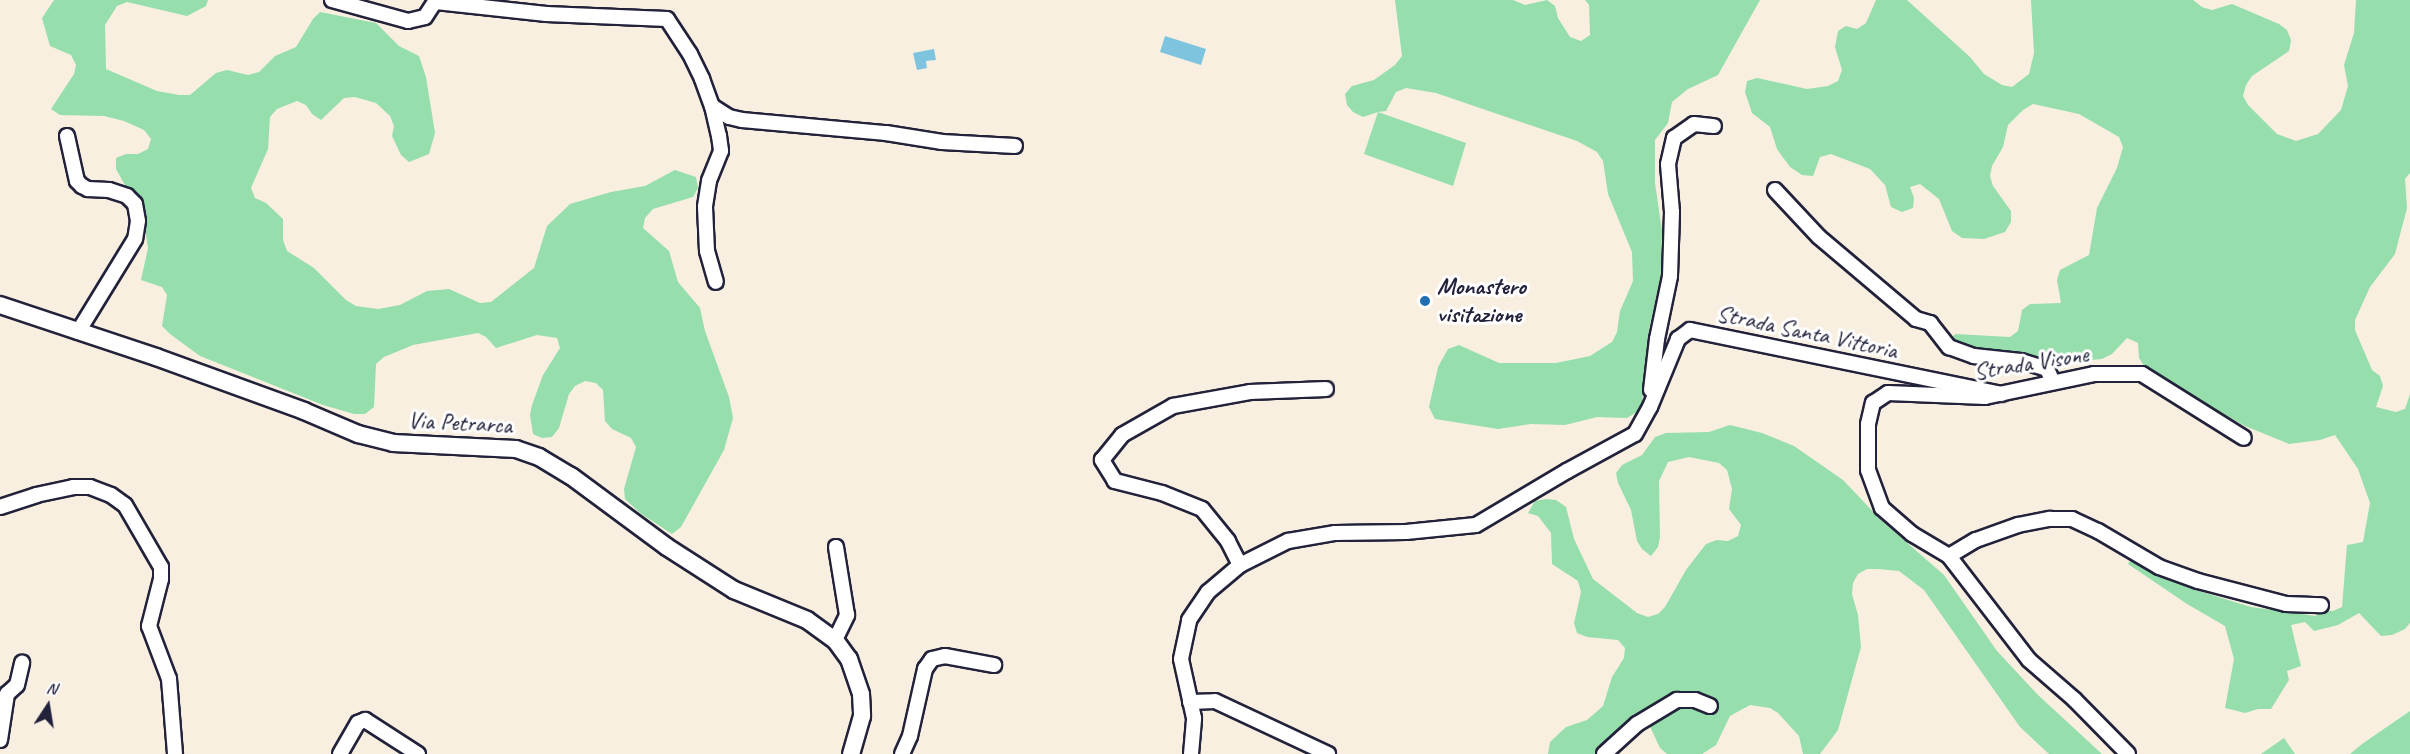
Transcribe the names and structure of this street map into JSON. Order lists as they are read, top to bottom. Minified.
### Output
{"streets":{"street":["Strada Santa Vittoria","Strada Visone","Via Petrarca"]},"crossings":[["Strada Santa Vittoria","Strada Visone"]],"places":["Monastero visitazione"],"north":"top"}
